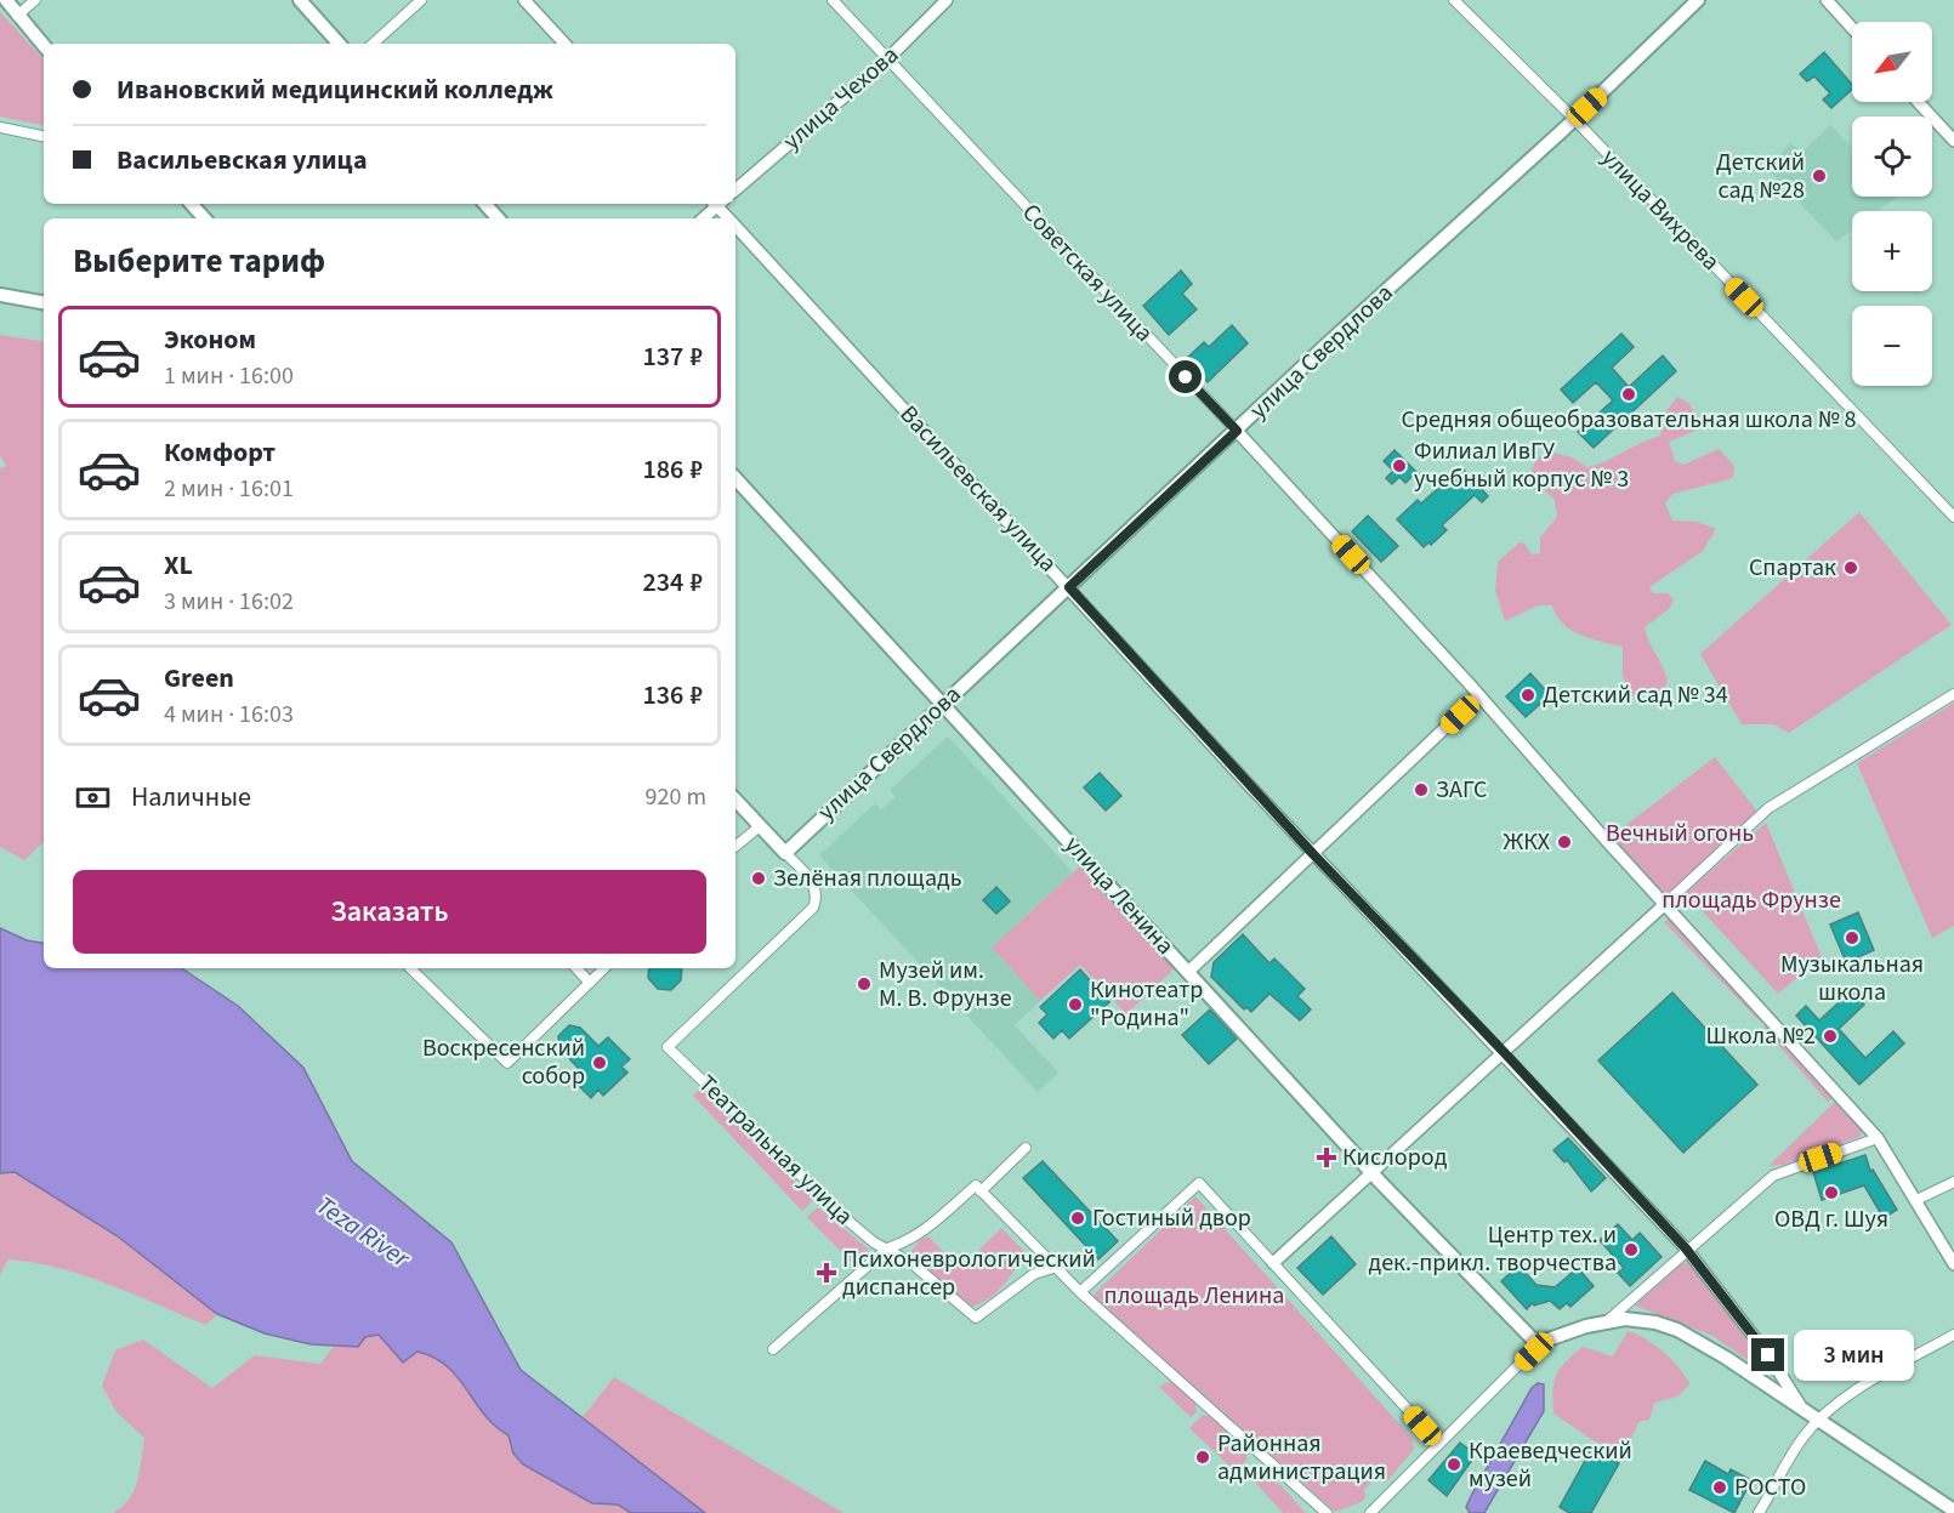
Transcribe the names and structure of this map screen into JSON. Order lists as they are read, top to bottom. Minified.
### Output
{"streets":{"main road":["улица Свердлова","улица Ленина"],"street":["улица Чехова","улица Вихрева","Советская улица","Васильевская улица","Театральная улица"]},"crossings":[["улица Чехова","Советская улица"],["улица Вихрева","улица Свердлова"],["Советская улица","улица Свердлова"],["улица Свердлова","Васильевская улица"],["улица Свердлова","улица Ленина"],["улица Свердлова","Театральная улица"]],"water":["Teza River"],"parks":["Вечный огонь","площадь Фрунзе","площадь Ленина"],"places":{"other":["Детский сад №28","Средняя общеобразовательная школа № 8","Филиал ИвГУ учебный корпус № 3","Спартак","Детский сад № 34","ЗАГС","ЖКХ","Зелёная площадь","Музыкальная школа","Музей им. М. В. Фрунзе","Кинотеатр \"Родина\"","Школа №2","Воскресенский собор","ОВД г. Шуя","Гостиный двор","Центр тех. и дек.-прикл. творчества","Районная администрация","Краеведческий музей","РОСТО"],"health":["Кислород","Психоневрологический диспансер"]},"north":"bottom left","page":{"map_buttons":["+","−"],"banner":["Ивановский медицинский колледж","Васильевская улица"],"heading":"Выберите тариф","list":[{"name":"Эконом","note":"1 мин · 16:00","value":"137 ₽"},{"name":"Комфорт","note":"2 мин · 16:01","value":"186 ₽"},{"name":"XL","note":"3 мин · 16:02","value":"234 ₽"},{"name":"Green","note":"4 мин · 16:03","value":"136 ₽"}],"pay":["Наличные","920 m"],"buttons":"Заказать","bubble":"3 мин"}}
